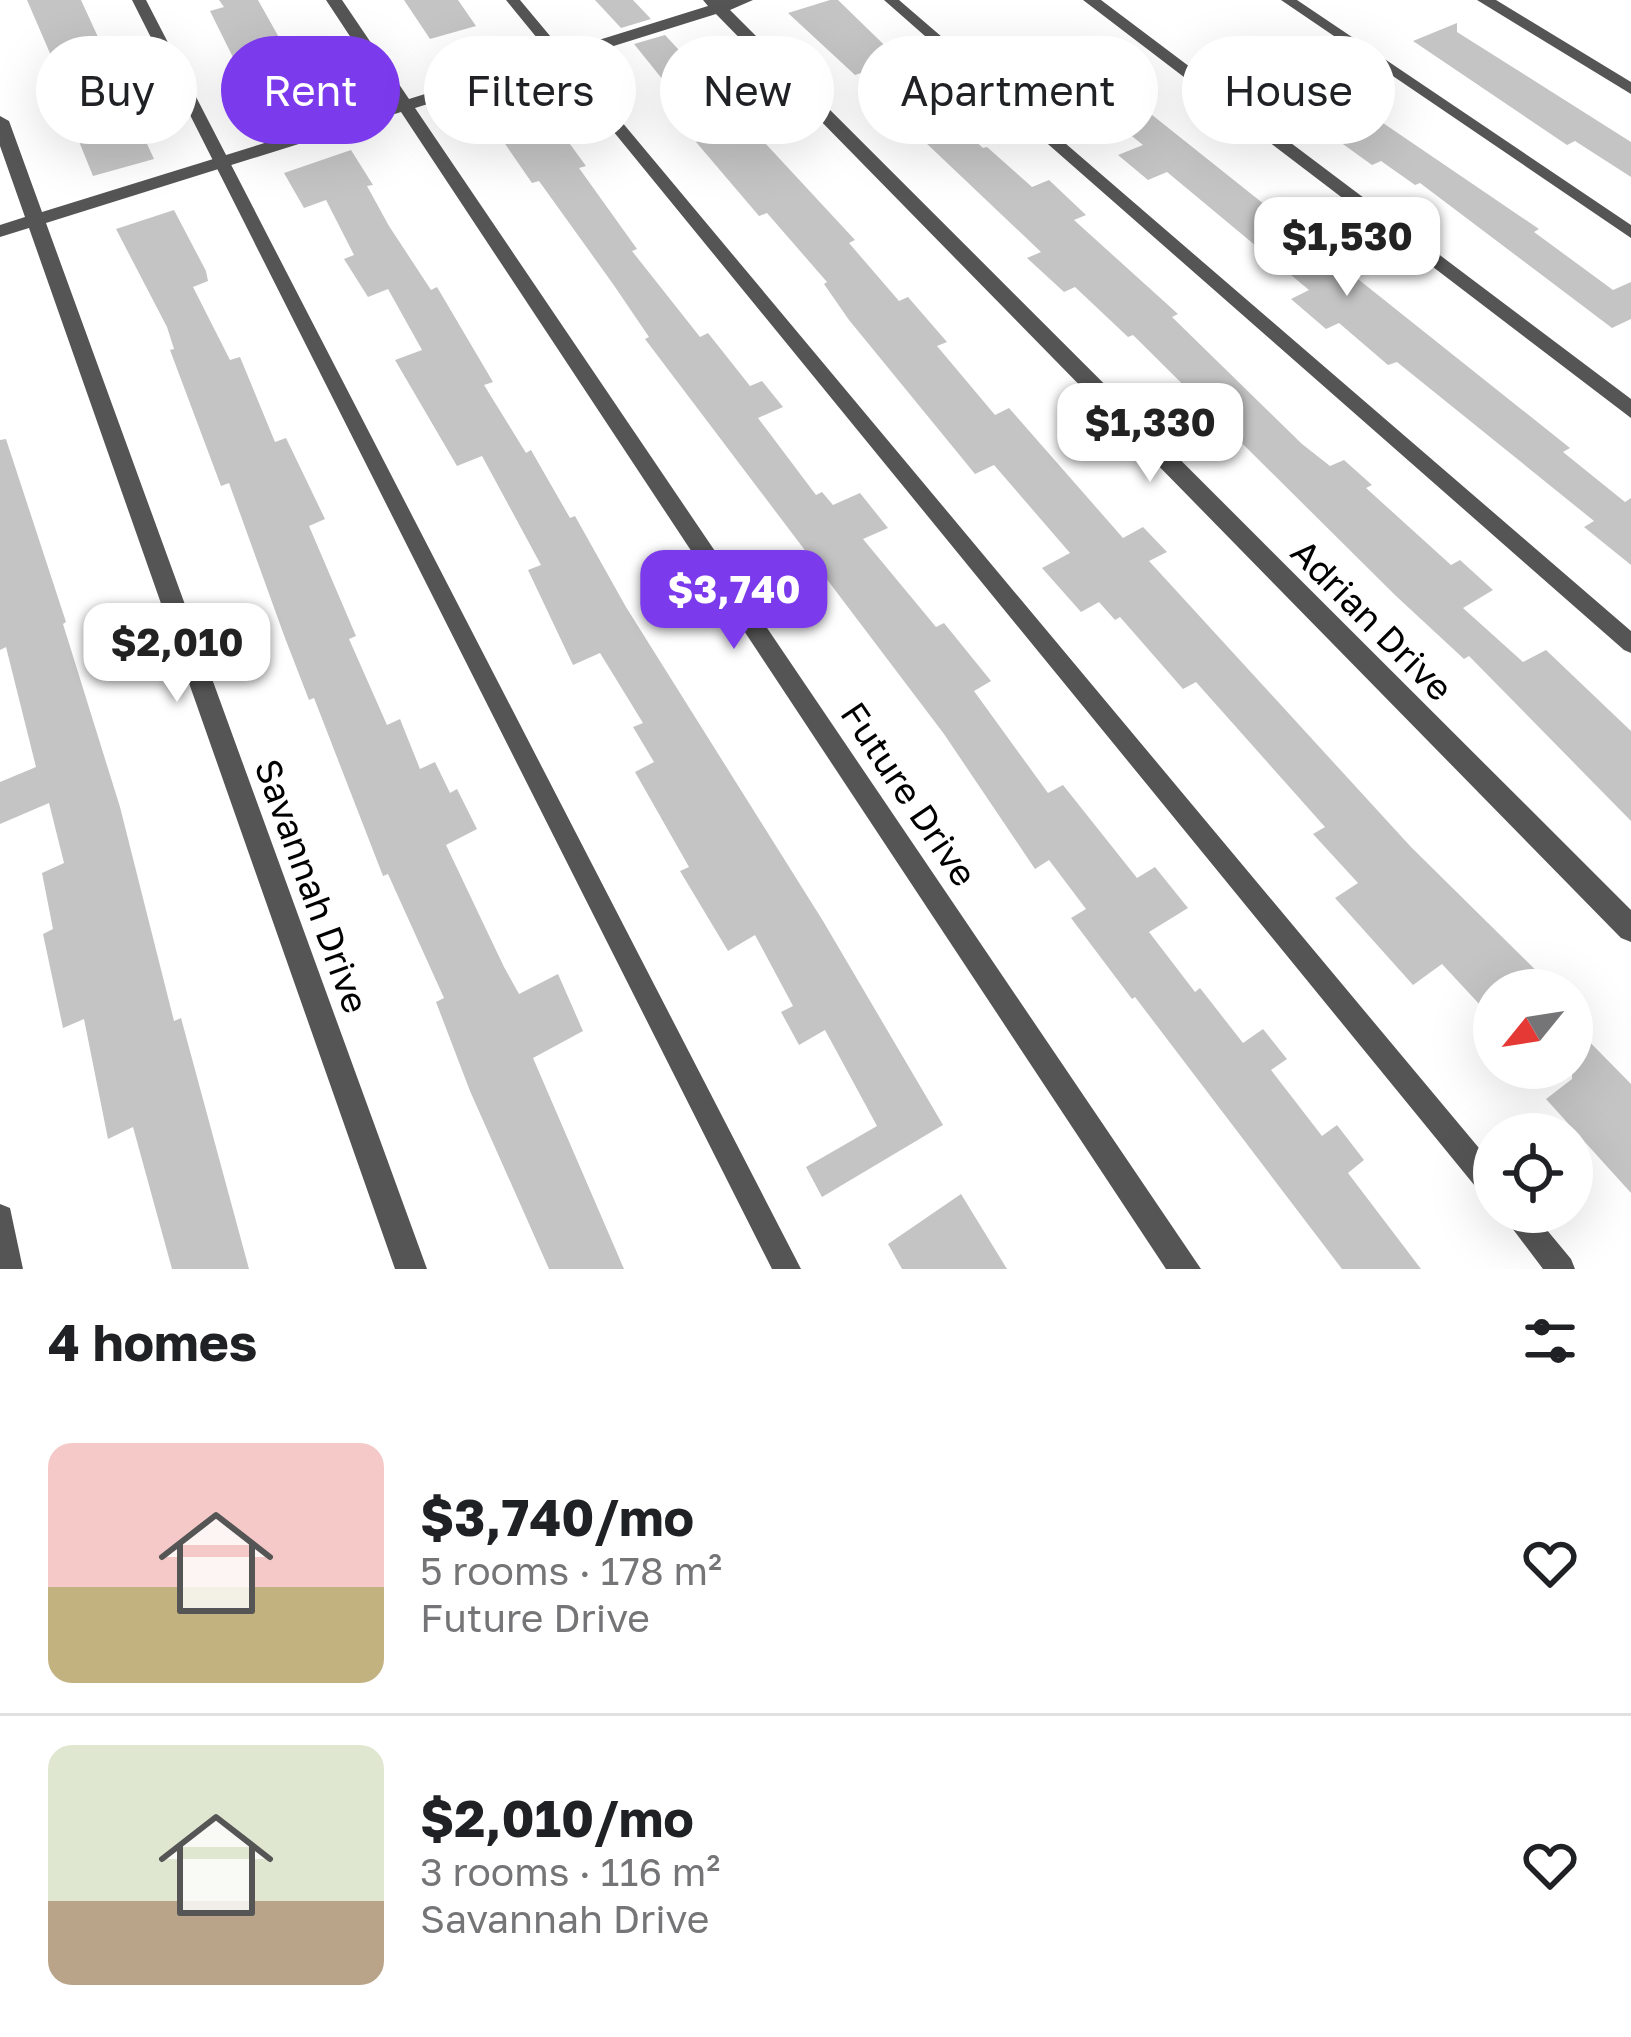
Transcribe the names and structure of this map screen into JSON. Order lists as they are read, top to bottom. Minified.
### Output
{"streets":{"street":["Adrian Drive","Future Drive","Savannah Drive"]},"north":"bottom left","page":{"chip":["Buy","Rent","Filters","New","Apartment","House"],"price":["$1,530","$1,330","$3,740","$2,010"],"heading":"4 homes","list":[{"name":"$3,740/mo","note":"5 rooms · 178 m² · Future Drive"},{"name":"$2,010/mo","note":"3 rooms · 116 m² · Savannah Drive"}]}}
